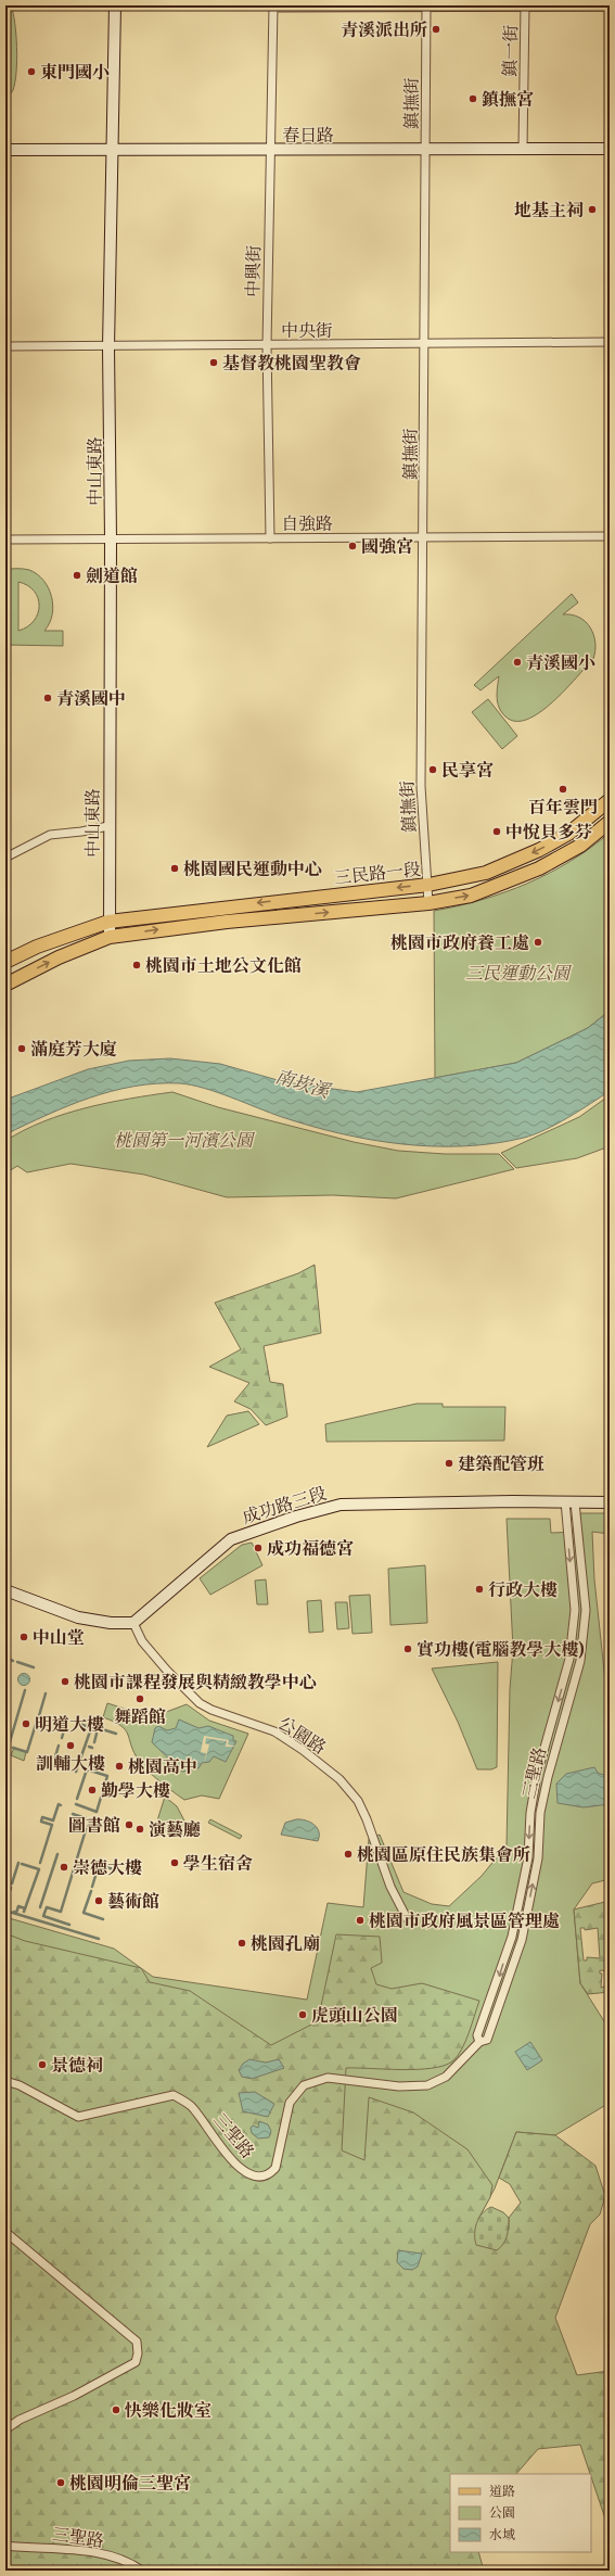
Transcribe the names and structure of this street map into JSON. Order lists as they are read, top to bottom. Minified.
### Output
{"streets":{"main road":["三民路一段"],"street":["鎮一街","鎮撫街","春日路","中興街","中央街","中山東路","自強路","成功路三段","公園路","三聖路"]},"crossings":[["鎮一街","春日路"],["鎮撫街","春日路"],["鎮撫街","中央街"],["鎮撫街","自強路"],["鎮撫街","三民路一段"],["春日路","中興街"],["春日路","中山東路"],["中興街","中央街"],["中興街","自強路"],["中央街","中山東路"],["中山東路","自強路"],["中山東路","三民路一段"],["成功路三段","公園路"],["成功路三段","三聖路"]],"water":["南崁溪"],"parks":["三民運動公園","桃園第一河濱公園"],"places":["青溪派出所","東門國小","鎮撫宮","地基主祠","基督教桃園聖教會","國強宮","劍道館","青溪國小","青溪國中","民享宮","百年雲門","中悅貝多芬","桃園國民運動中心","桃園市政府養工處","桃園市土地公文化館","滿庭芳大廈","建築配管班","成功福德宮","行政大樓","中山堂","實功樓(電腦教學大樓)","桃園市課程發展與精緻教學中心","舞蹈館","明道大樓","訓輔大樓","桃園高中","勤學大樓","圖書館","演藝廳","桃園區原住民族集會所","學生宿舍","崇德大樓","藝術館","桃園市政府風景區管理處","桃園孔廟","虎頭山公園","景德祠","快樂化妝室","桃園明倫三聖宮"],"legend":["道路","公園","水域"]}
